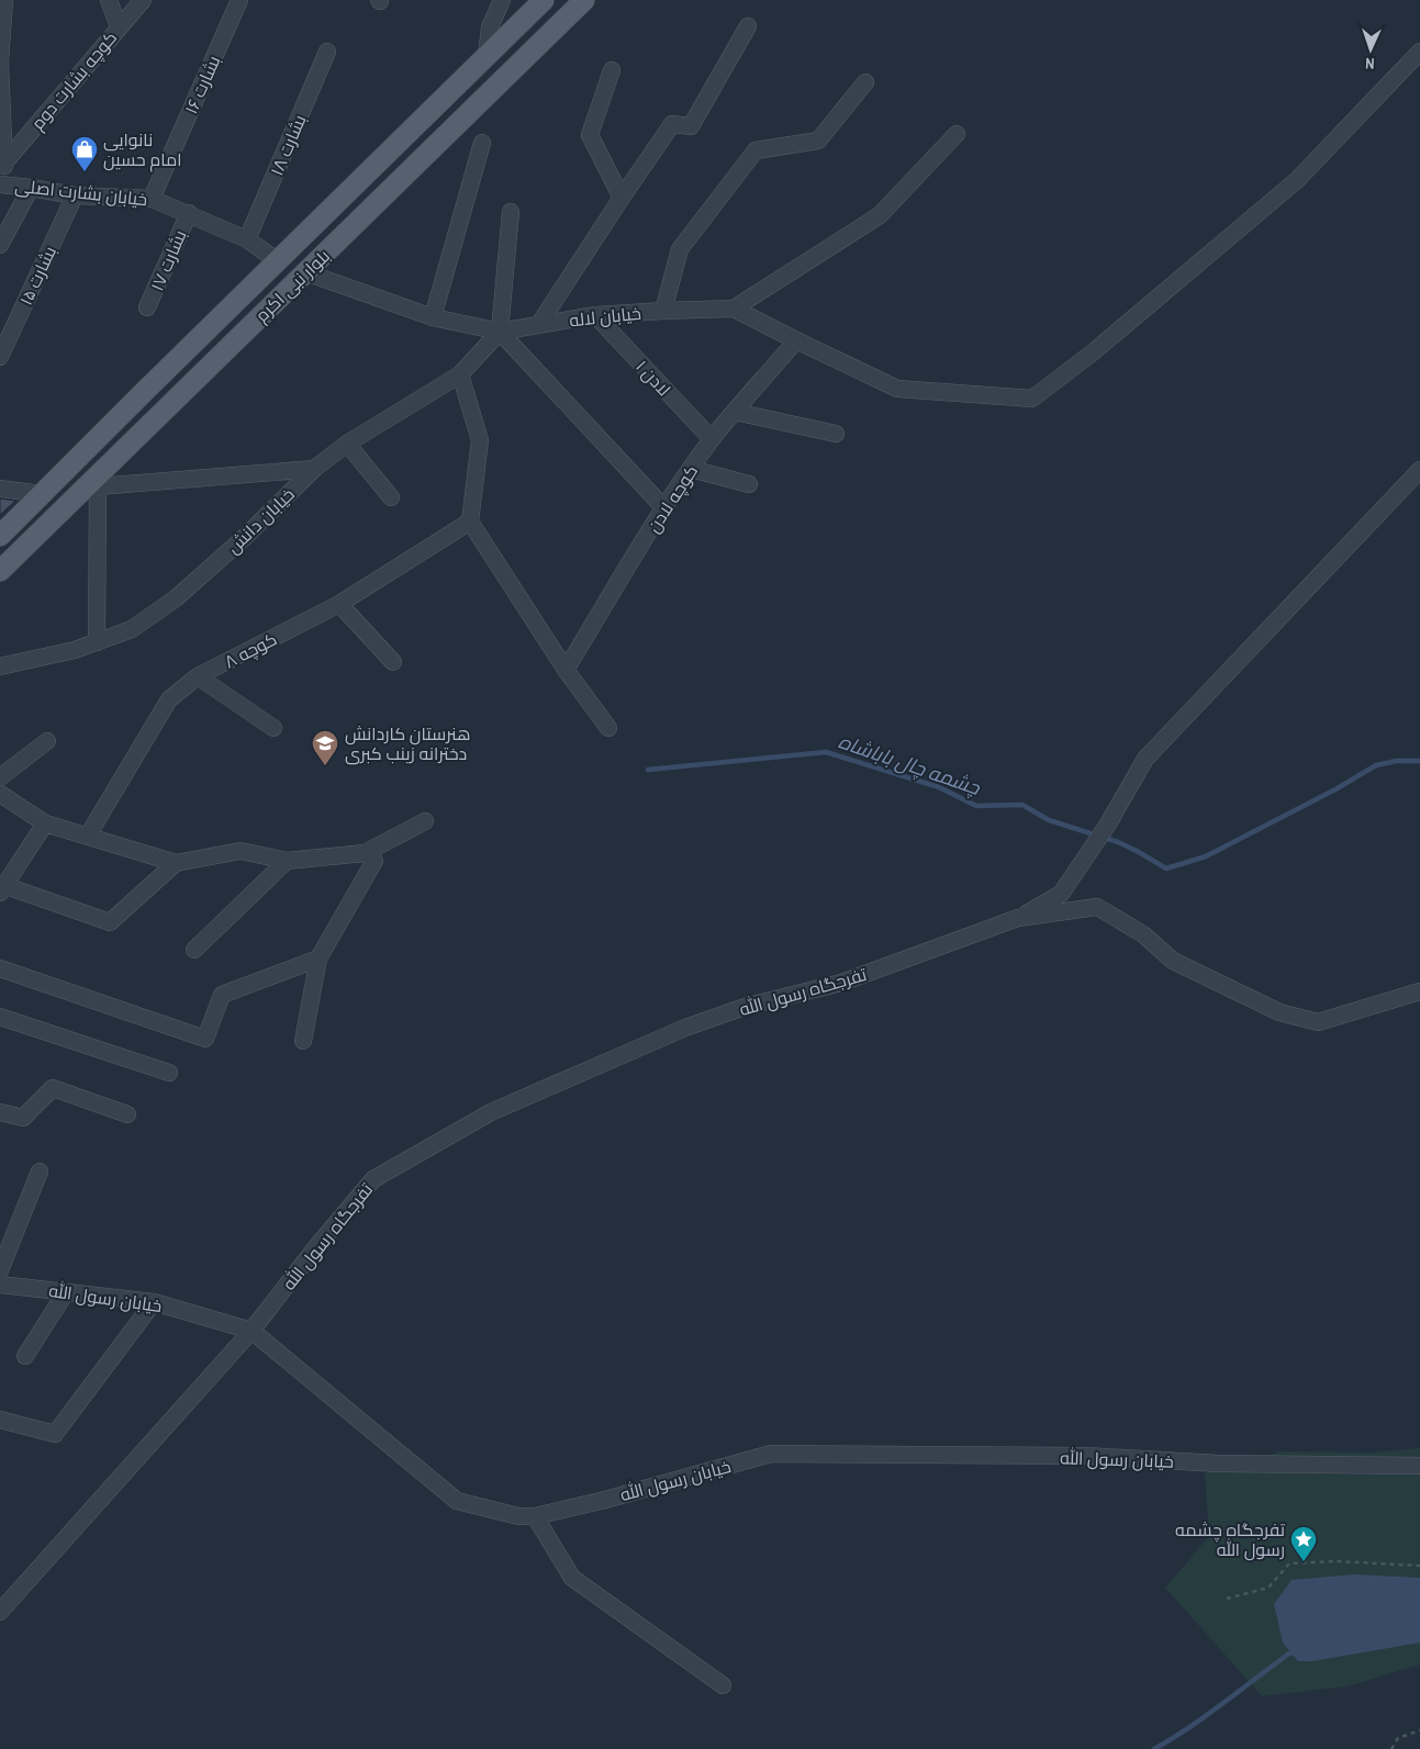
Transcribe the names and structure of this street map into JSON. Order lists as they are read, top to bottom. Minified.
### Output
{"streets":{"main road":["بلوار نبی اکرم"],"street":["کوچه بشارت دوم","بشارت ۱۶","بشارت ۱۸","خیابان بشارت اصلی","بشارت ۱۷","بشارت ۱۵","خیابان لاله","لادن ۱","کوچه لادن","خیابان دانش","کوچه ۸","تفرجگاه رسول الله","خیابان رسول الله"]},"crossings":[["بشارت ۱۶","خیابان بشارت اصلی"],["بشارت ۱۸","خیابان بشارت اصلی"],["خیابان بشارت اصلی","بشارت ۱۷"],["خیابان بشارت اصلی","بشارت ۱۵"],["خیابان بشارت اصلی","بلوار نبی اکرم"],["بلوار نبی اکرم","خیابان لاله"],["خیابان لاله","لادن ۱"],["خیابان لاله","کوچه لادن"],["خیابان لاله","خیابان دانش"],["لادن ۱","کوچه لادن"],["تفرجگاه رسول الله","خیابان رسول الله"]],"water":["چشمه چال باباشاه"],"places":{"shop":["نانوایی امام حسین"],"school or university":["هنرستان کاردانش دخترانه زینب کبری"],"place":["تفرجگاه چشمه رسول الله"]},"north":"bottom"}
